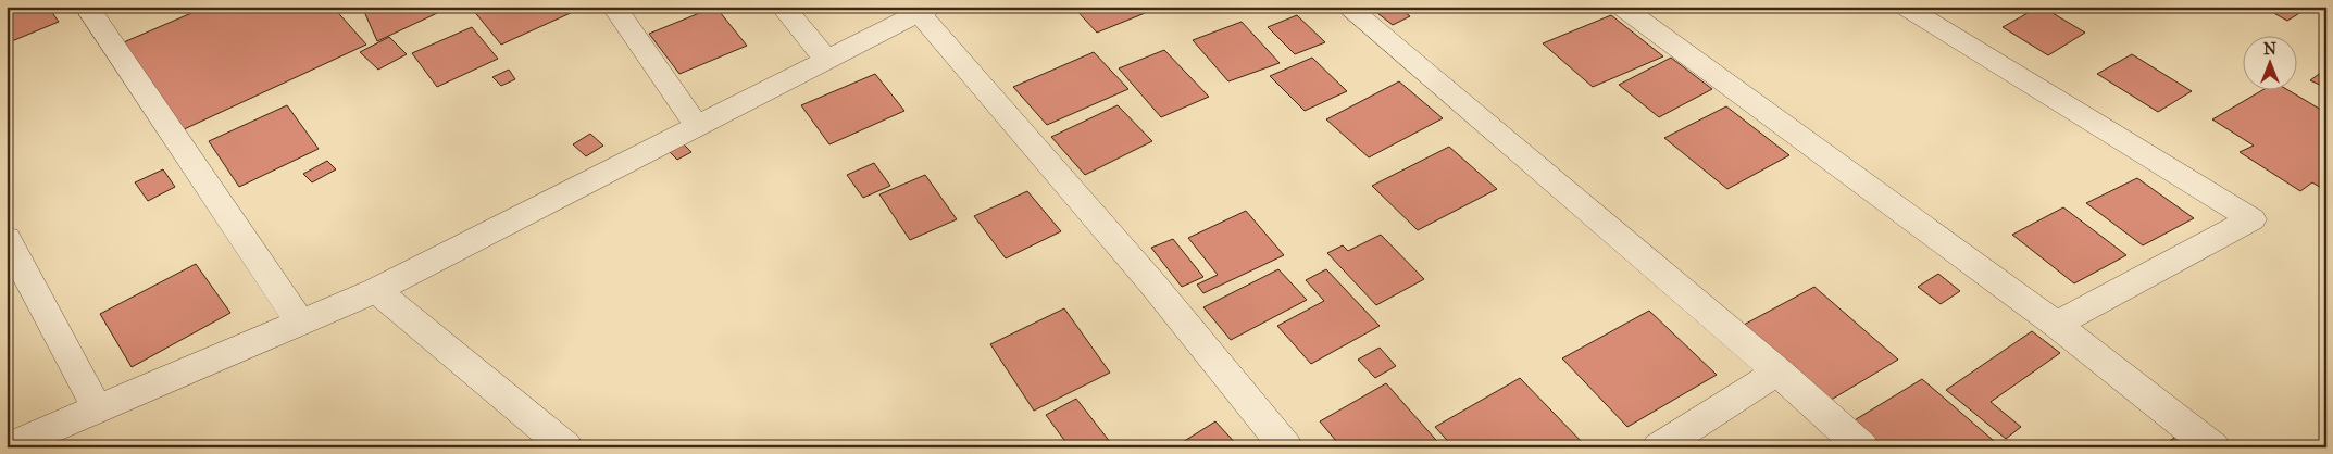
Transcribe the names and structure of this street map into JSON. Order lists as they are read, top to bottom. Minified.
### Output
{"north":"top"}
